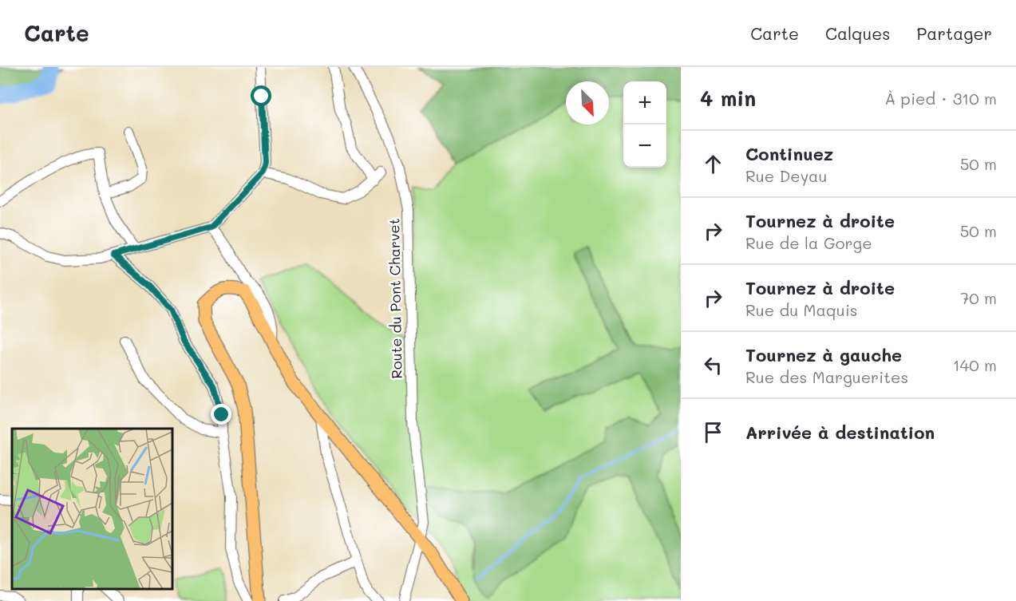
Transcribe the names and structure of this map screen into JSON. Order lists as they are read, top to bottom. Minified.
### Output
{"streets":{"street":["Route du Pont Charvet"]},"north":"bottom right","page":{"header":"Carte","nav":["Carte","Calques","Partager"],"heading":["4 min","À pied · 310 m"],"map_buttons":["+","−"],"list":[["Continuez","Rue Deyau","50 m"],["Tournez à droite","Rue de la Gorge","50 m"],["Tournez à droite","Rue du Maquis","70 m"],["Tournez à gauche","Rue des Marguerites","140 m"],"Arrivée à destination"]}}
